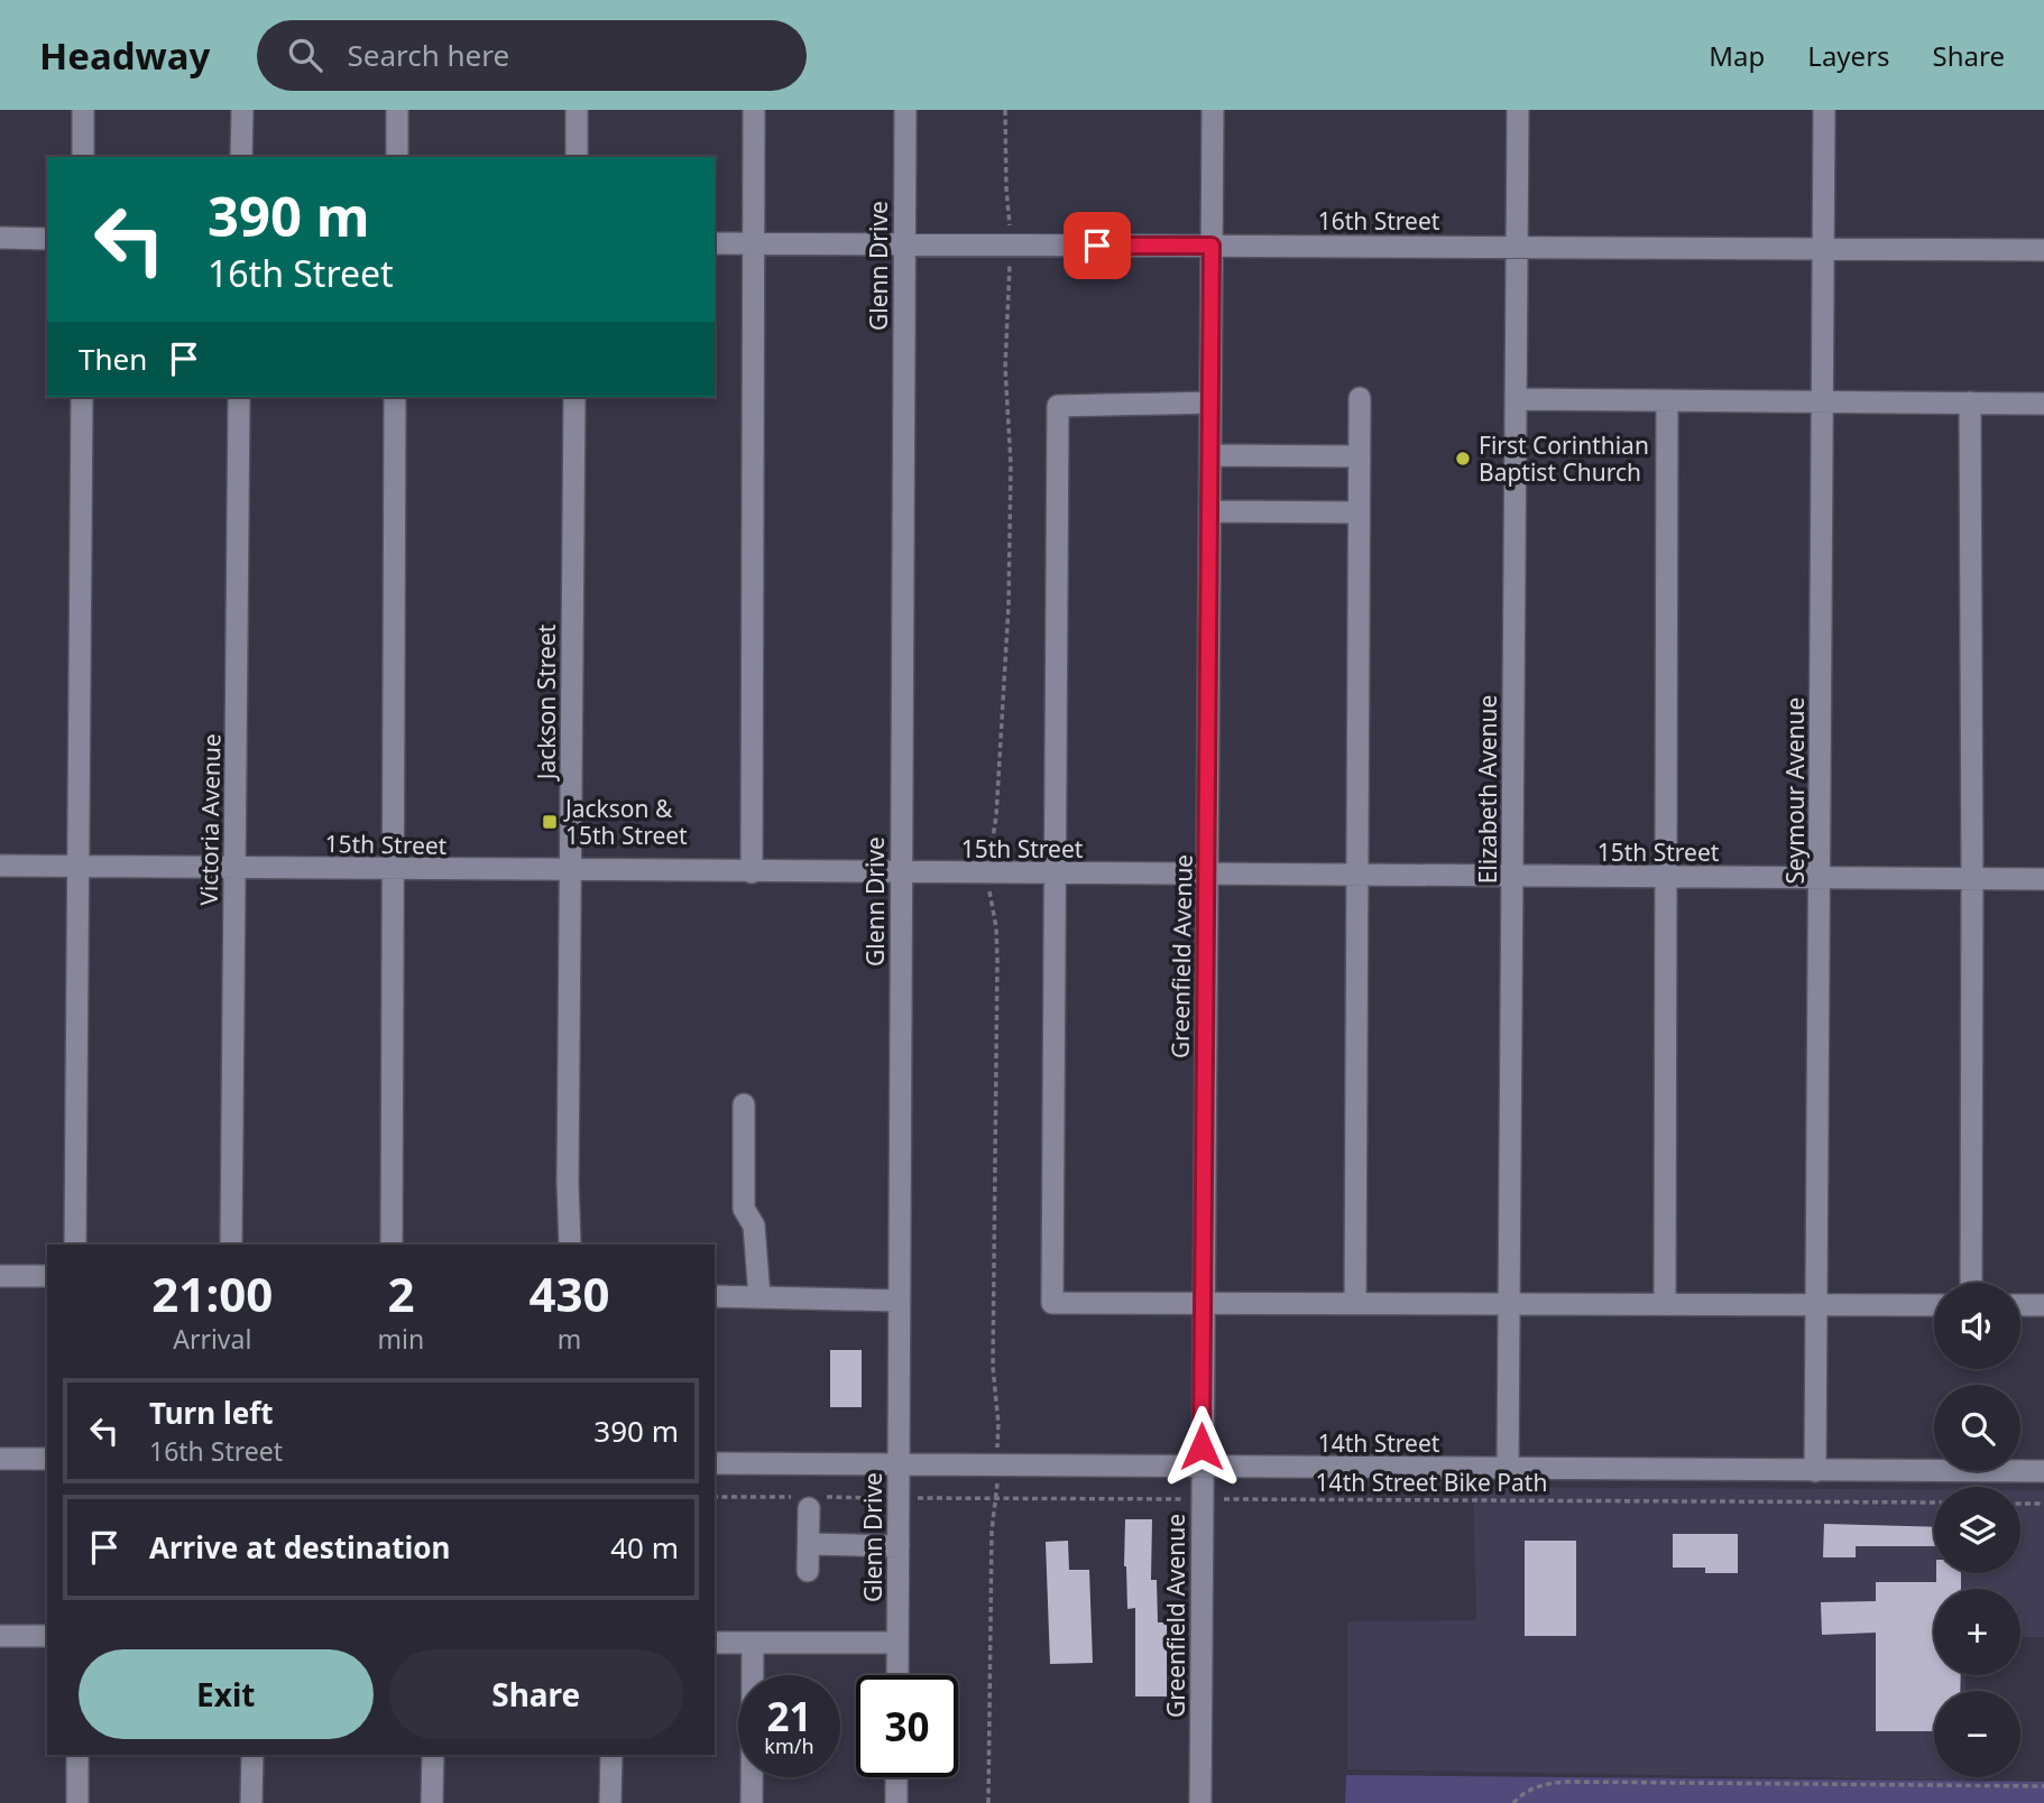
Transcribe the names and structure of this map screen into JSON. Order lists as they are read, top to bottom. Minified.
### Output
{"streets":{"street":["16th Street","Glenn Drive","Jackson Street","Elizabeth Avenue","Seymour Avenue","Victoria Avenue","15th Street","Greenfield Avenue","14th Street"],"path":["14th Street Bike Path"]},"crossings":[["16th Street","Glenn Drive"],["16th Street","Elizabeth Avenue"],["16th Street","Seymour Avenue"],["16th Street","Greenfield Avenue"],["Glenn Drive","15th Street"],["Glenn Drive","14th Street"],["Jackson Street","15th Street"],["Elizabeth Avenue","15th Street"],["Elizabeth Avenue","14th Street"],["Seymour Avenue","15th Street"],["Seymour Avenue","14th Street"],["Victoria Avenue","15th Street"],["15th Street","Greenfield Avenue"],["Greenfield Avenue","14th Street"],["Greenfield Avenue","14th Street Bike Path"]],"places":{"other":["First Corinthian Baptist Church"],"transit":["Jackson & 15th Street"]},"page":{"header":"Headway","search":"Search here","nav":["Map","Layers","Share"],"turn":["390 m","16th Street"],"then":"Then","eta":["21:00","Arrival","2","min","430","m"],"map_buttons":["+","−"],"list":[{"name":"Turn left","note":"16th Street","value":"390 m"},{"name":"Arrive at destination","value":"40 m"}],"buttons":["Exit","Share"],"speed":"21 km/h","limit":"30"}}
